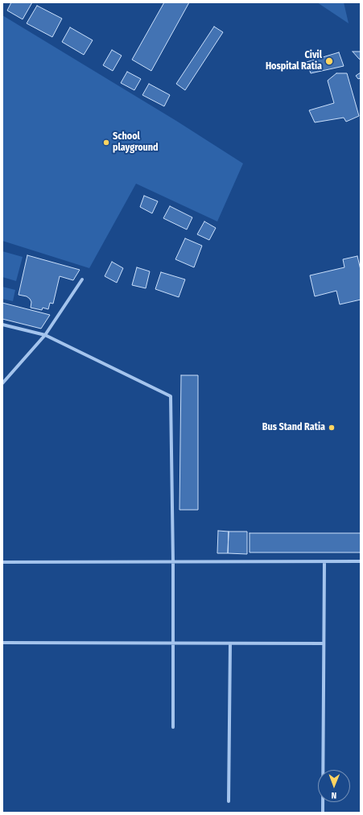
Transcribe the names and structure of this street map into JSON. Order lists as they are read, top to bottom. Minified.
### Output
{"places":["Civil Hospital Ratia","School playground","Bus Stand Ratia"],"north":"bottom"}
